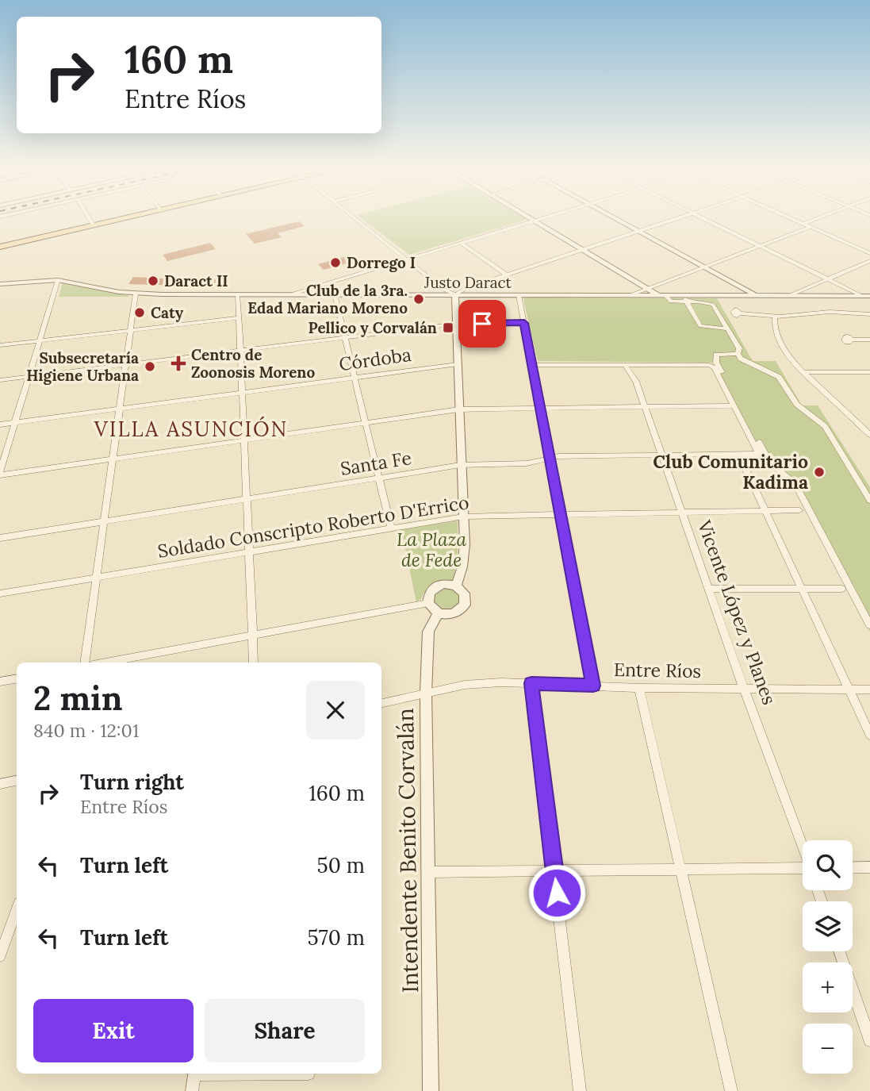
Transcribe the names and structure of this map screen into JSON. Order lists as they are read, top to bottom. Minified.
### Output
{"streets":{"street":["Justo Daract","Córdoba","Santa Fe","Soldado Conscripto Roberto D'Errico","Vicente López y Planes","Entre Ríos","Intendente Benito Corvalán"]},"crossings":[["Santa Fe","Vicente López y Planes"],["Soldado Conscripto Roberto D'Errico","Vicente López y Planes"],["Vicente López y Planes","Entre Ríos"],["Entre Ríos","Intendente Benito Corvalán"]],"districts":["VILLA ASUNCIÓN"],"parks":["La Plaza de Fede"],"places":{"other":["Dorrego I","Daract II","Club de la 3ra. Edad Mariano Moreno","Caty","Subsecretaría Higiene Urbana","Club Comunitario Kadima"],"transit":["Pellico y Corvalán"],"health":["Centro de Zoonosis Moreno"]},"page":{"turn":["160 m","Entre Ríos"],"heading":["2 min","840 m · 12:01"],"list":[{"name":"Turn right","note":"Entre Ríos","value":"160 m"},{"name":"Turn left","value":"50 m"},{"name":"Turn left","value":"570 m"}],"map_buttons":["+","−"],"buttons":["Exit","Share"]}}
